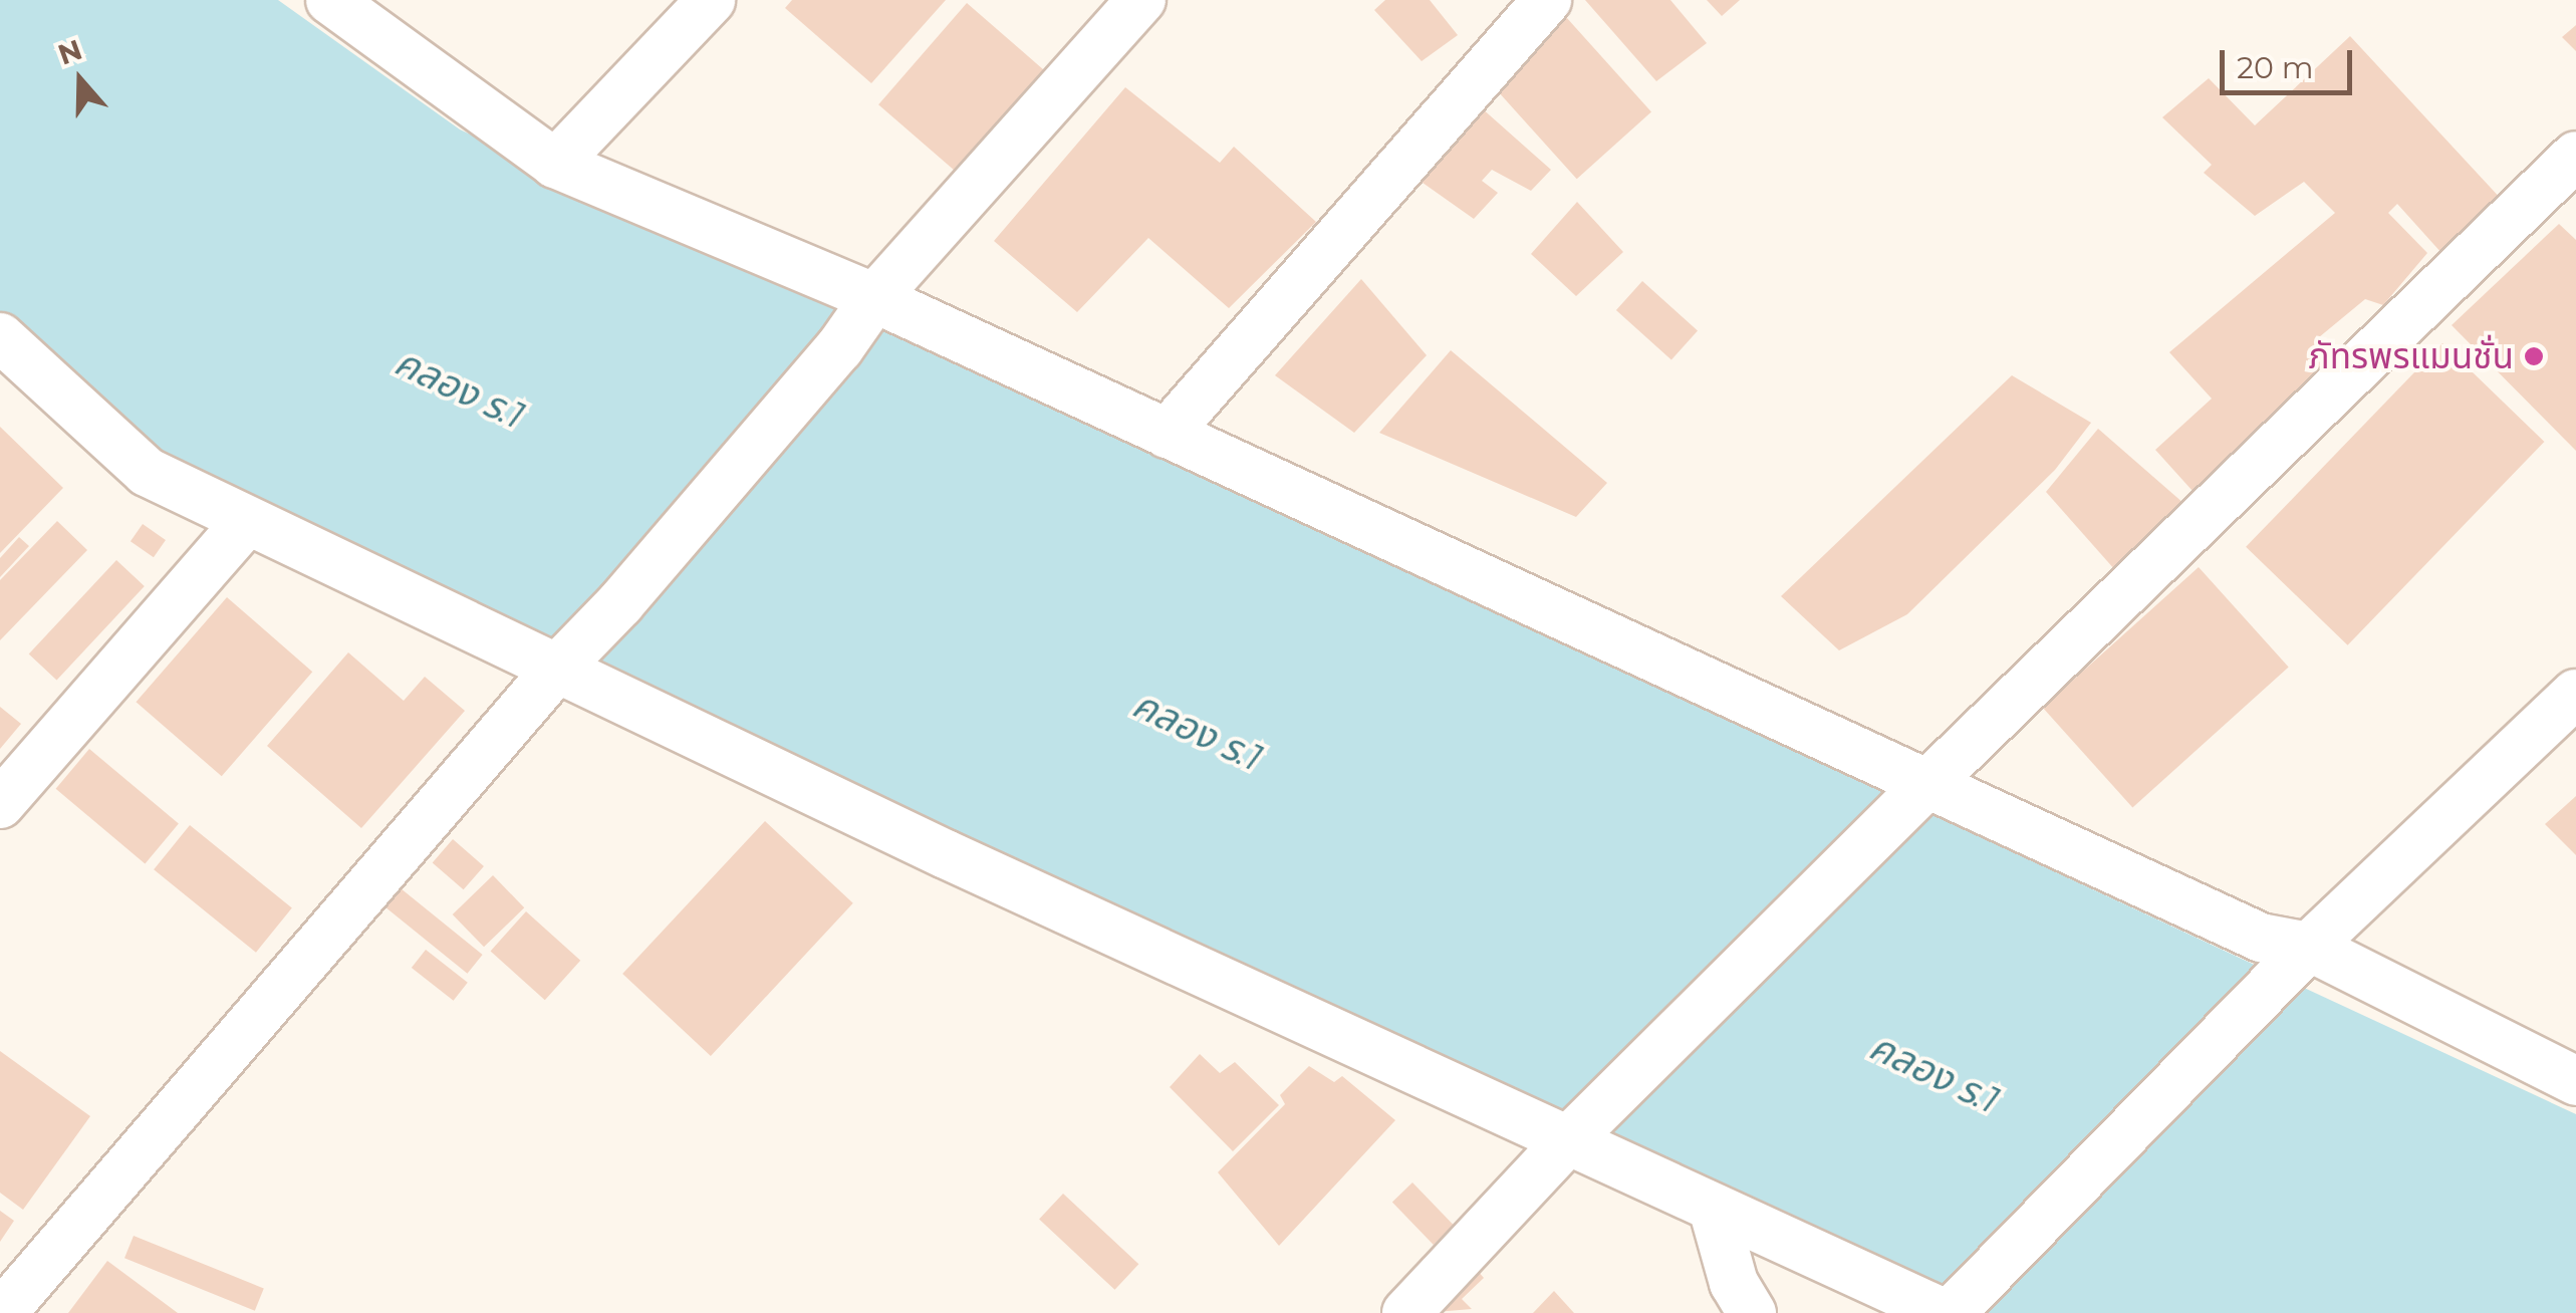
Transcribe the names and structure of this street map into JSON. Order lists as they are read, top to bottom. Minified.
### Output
{"water":["คลอง ร.1"],"places":["ภัทรพรแมนชั่น"],"scale_bar":"20 m","north":"top"}
